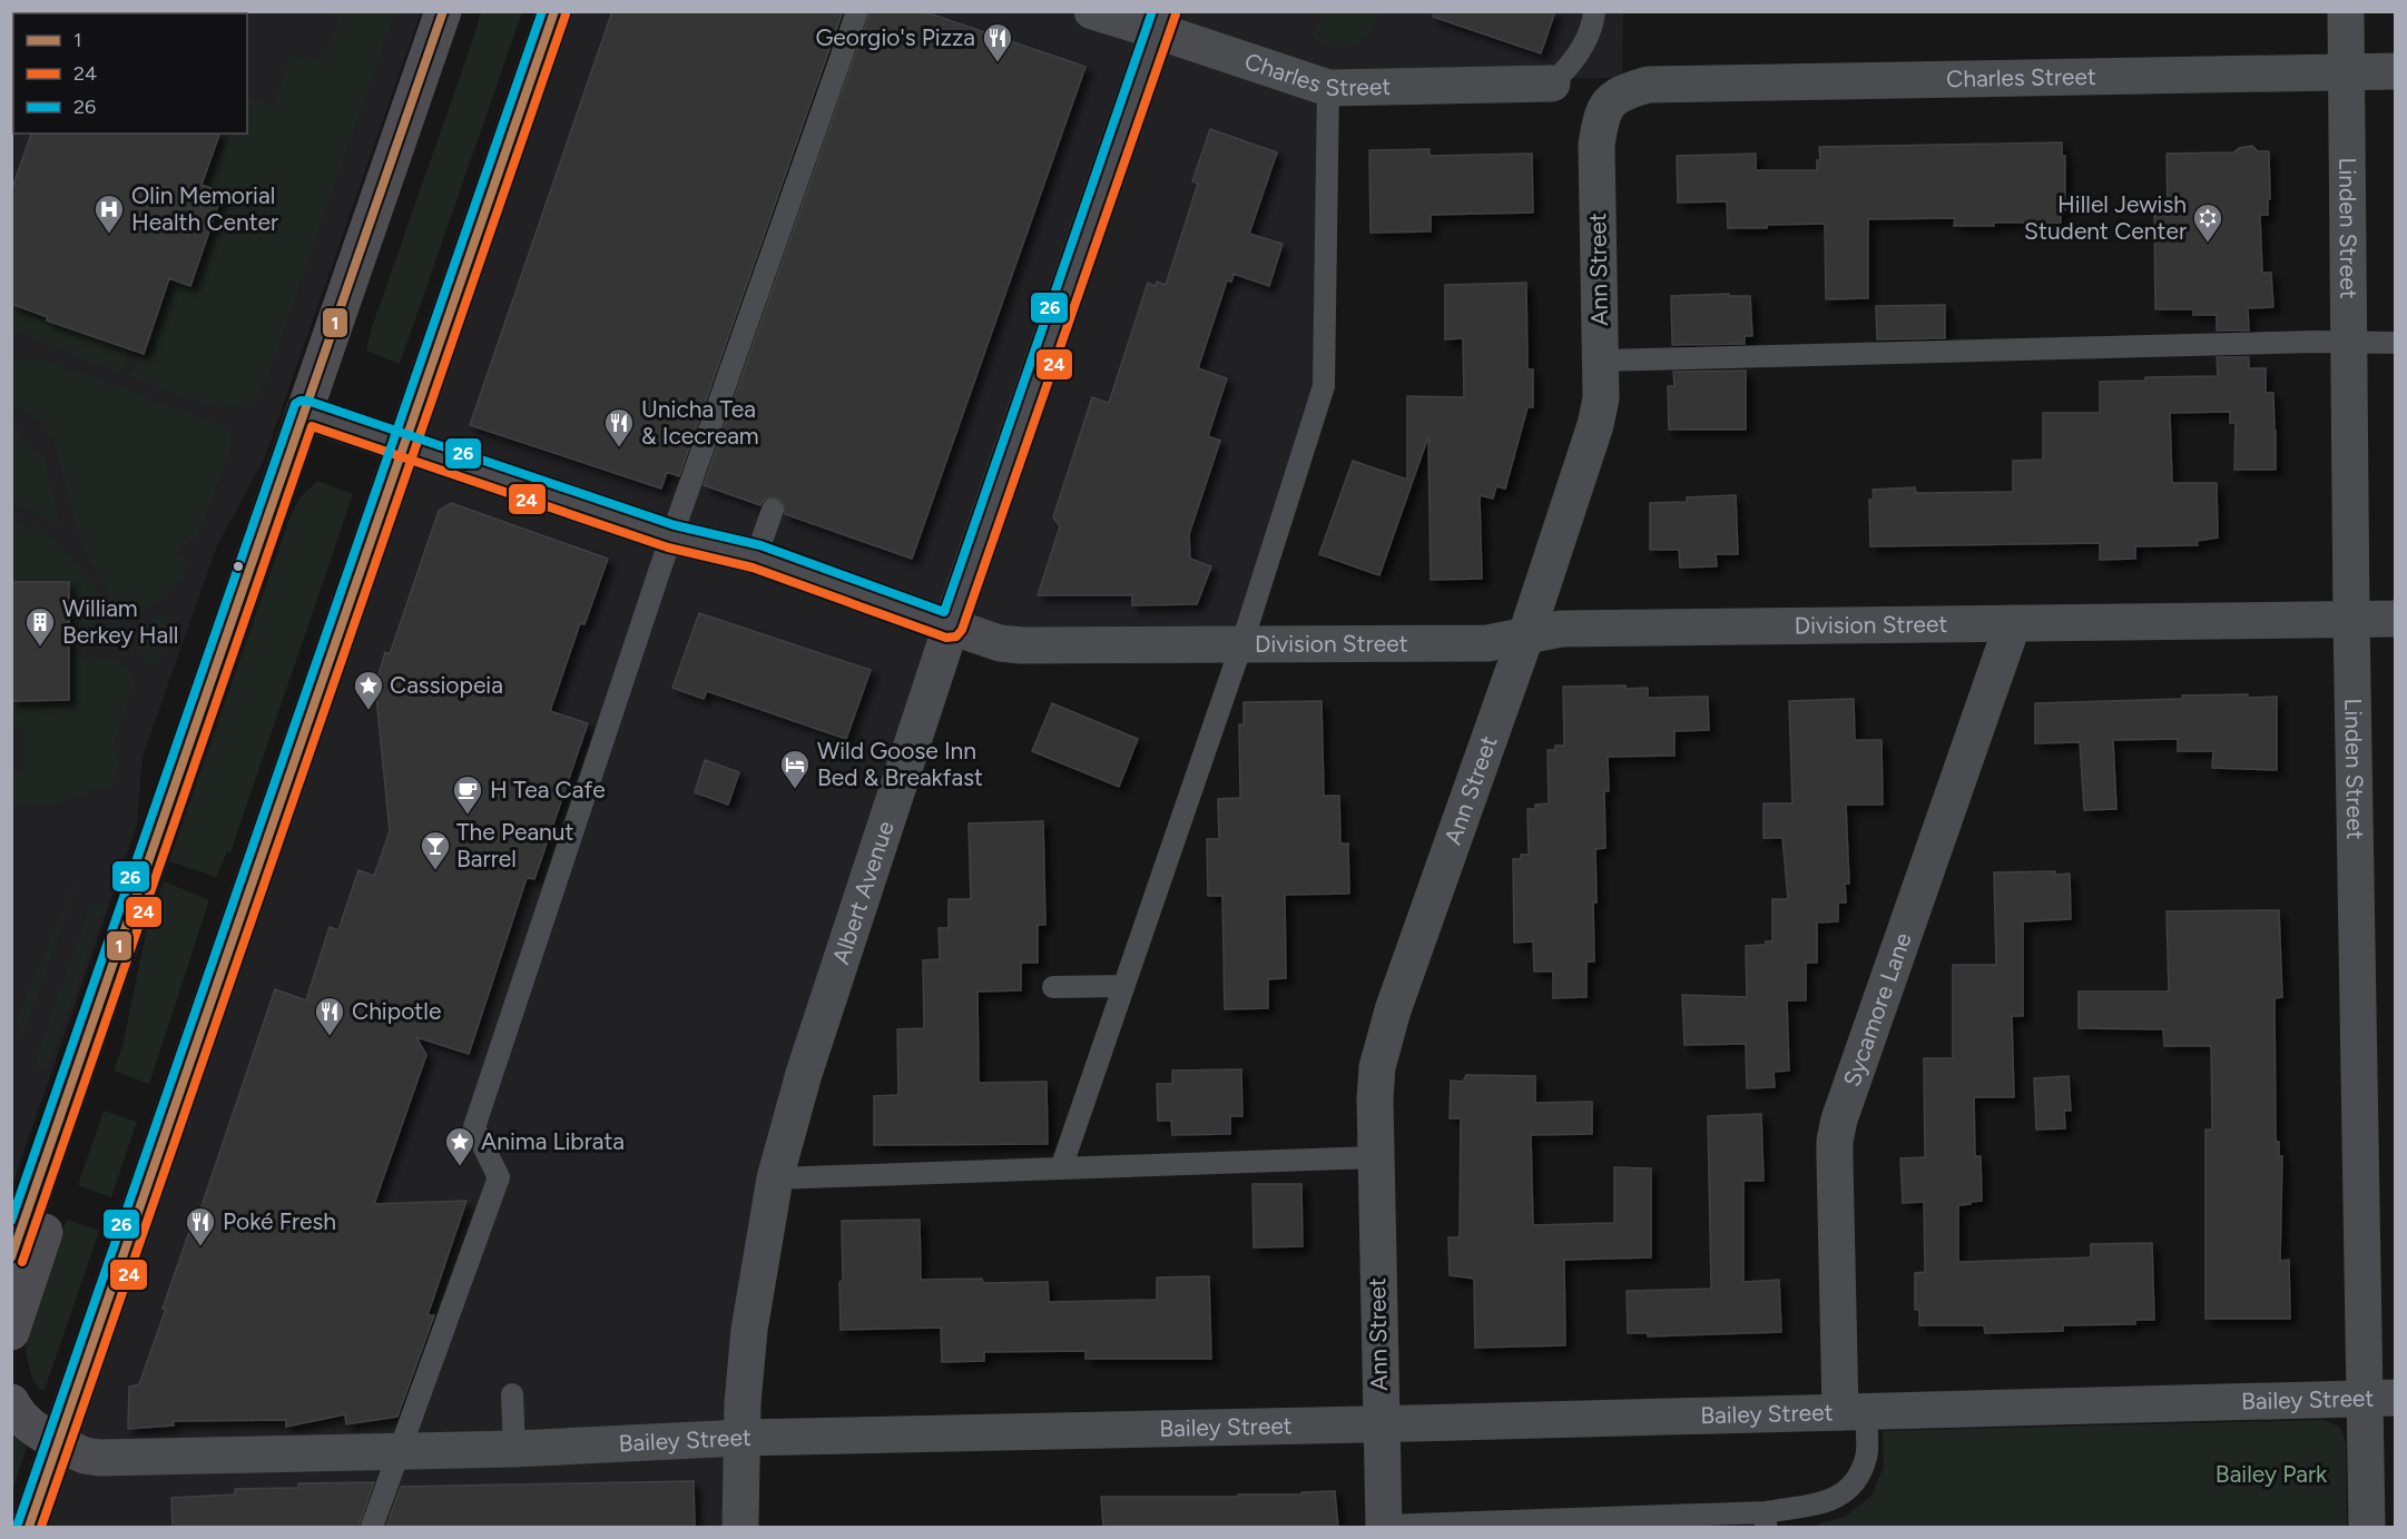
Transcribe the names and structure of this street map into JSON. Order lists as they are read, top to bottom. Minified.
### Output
{"streets":{"street":["Charles Street","Linden Street","Ann Street","Division Street","Albert Avenue","Sycamore Lane","Bailey Street"]},"crossings":[["Charles Street","Linden Street"],["Charles Street","Ann Street"],["Charles Street","Albert Avenue"],["Linden Street","Division Street"],["Linden Street","Bailey Street"],["Ann Street","Division Street"],["Ann Street","Bailey Street"],["Division Street","Albert Avenue"],["Division Street","Sycamore Lane"],["Albert Avenue","Bailey Street"],["Sycamore Lane","Bailey Street"]],"parks":["Bailey Park"],"places":{"restaurant":["Georgio's Pizza","Unicha Tea & Icecream","Chipotle","Poké Fresh"],"hospital":["Olin Memorial Health Center"],"synagogue":["Hillel Jewish Student Center"],"building":["William Berkey Hall"],"place":["Cassiopeia","Anima Librata"],"hotel":["Wild Goose Inn Bed & Breakfast"],"cafe":["H Tea Cafe"],"bar":["The Peanut Barrel"]},"lines":["transit line 1","transit line 26","transit line 24"],"legend":["1","24","26"]}
